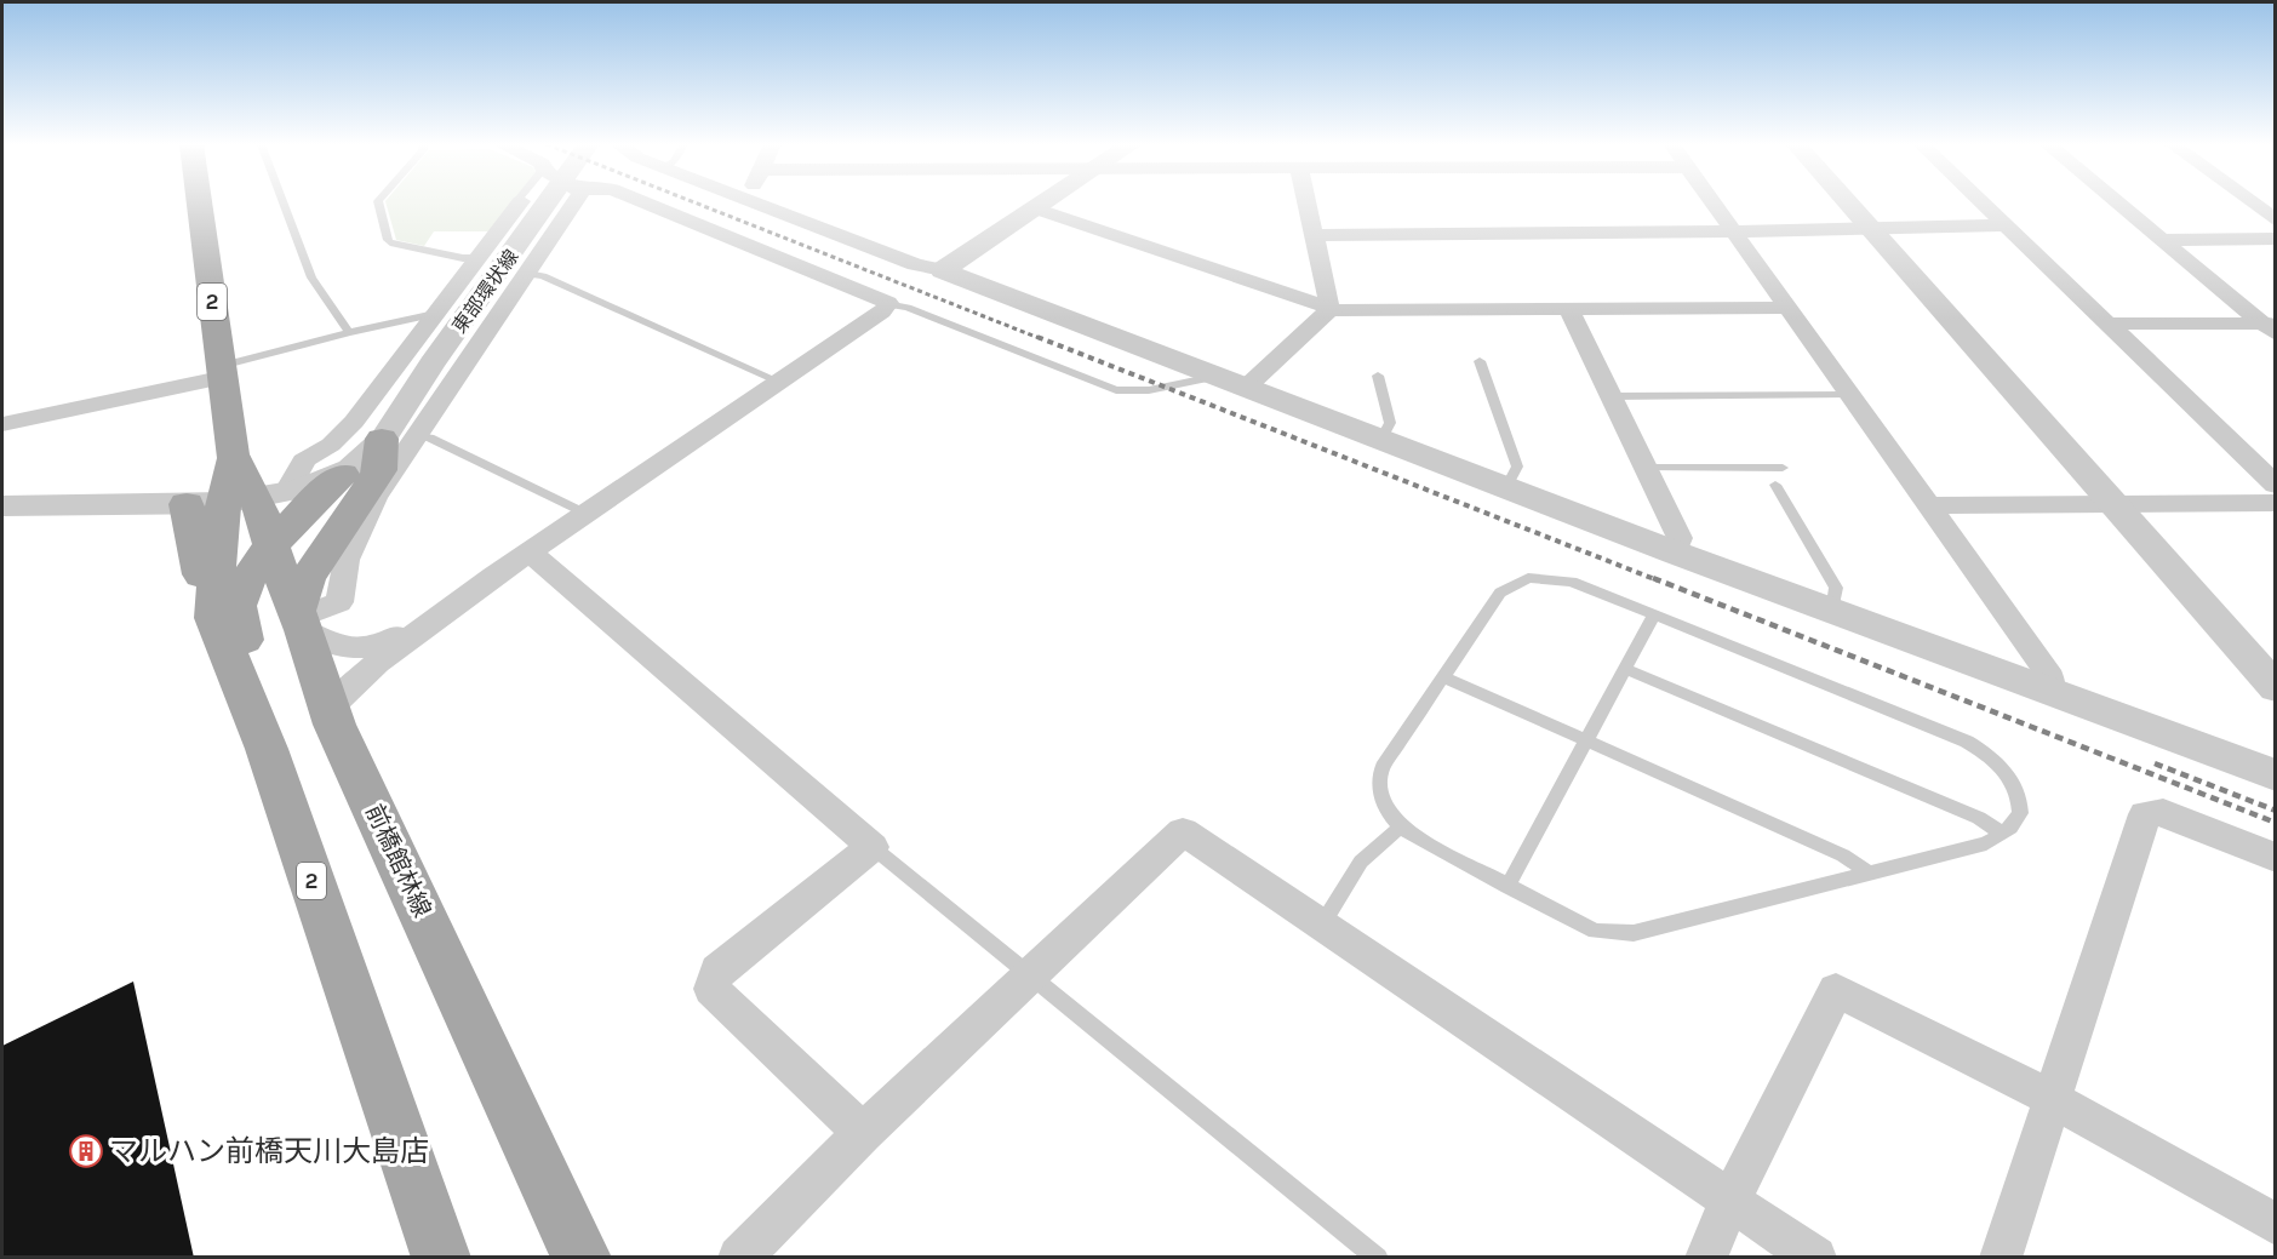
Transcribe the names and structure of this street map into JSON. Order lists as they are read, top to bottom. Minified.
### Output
{"streets":{"main road":["2","前橋館林線"],"street":["東部環状線"]},"crossings":[["東部環状線","前橋館林線"]],"places":{"building":["マルハン前橋天川大島店"]}}
